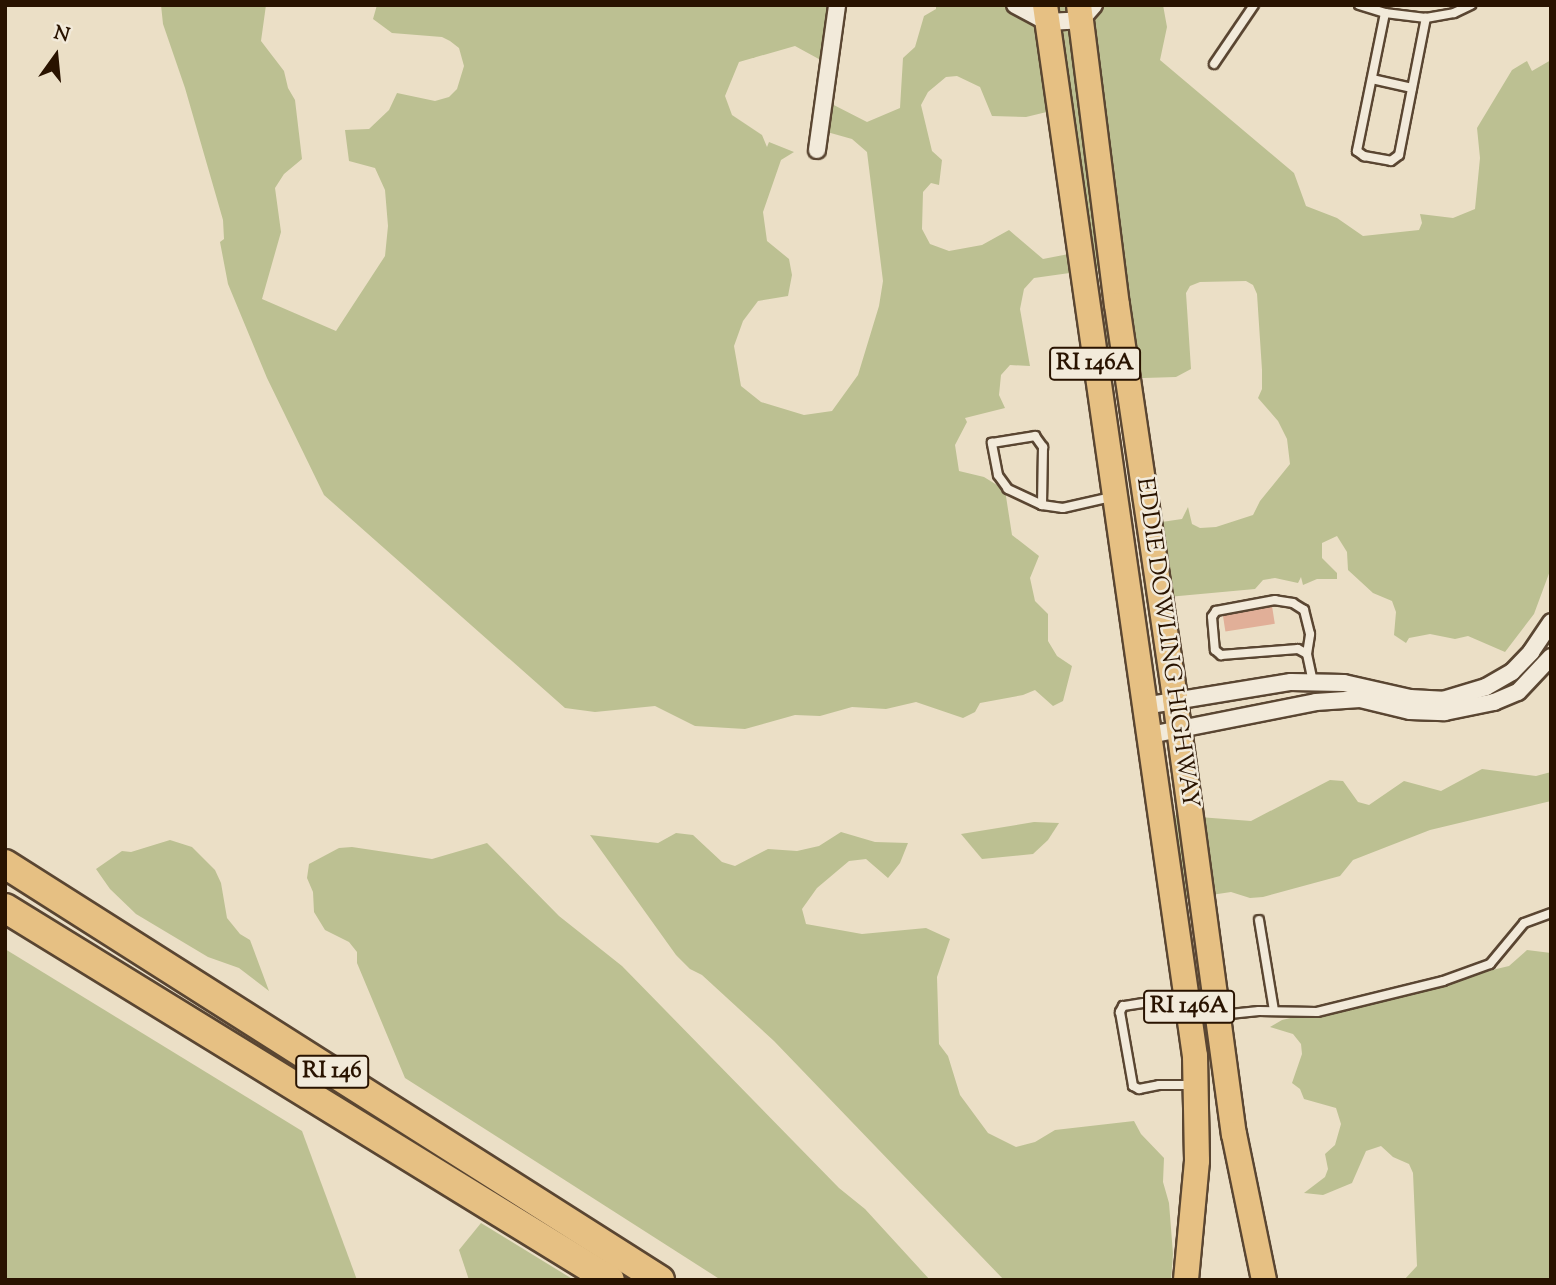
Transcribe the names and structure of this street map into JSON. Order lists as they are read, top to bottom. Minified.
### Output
{"streets":{"highway":["RI 146"],"main road":["RI 146A","EDDIE DOWLING HIGHWAY"]},"north":"top"}
